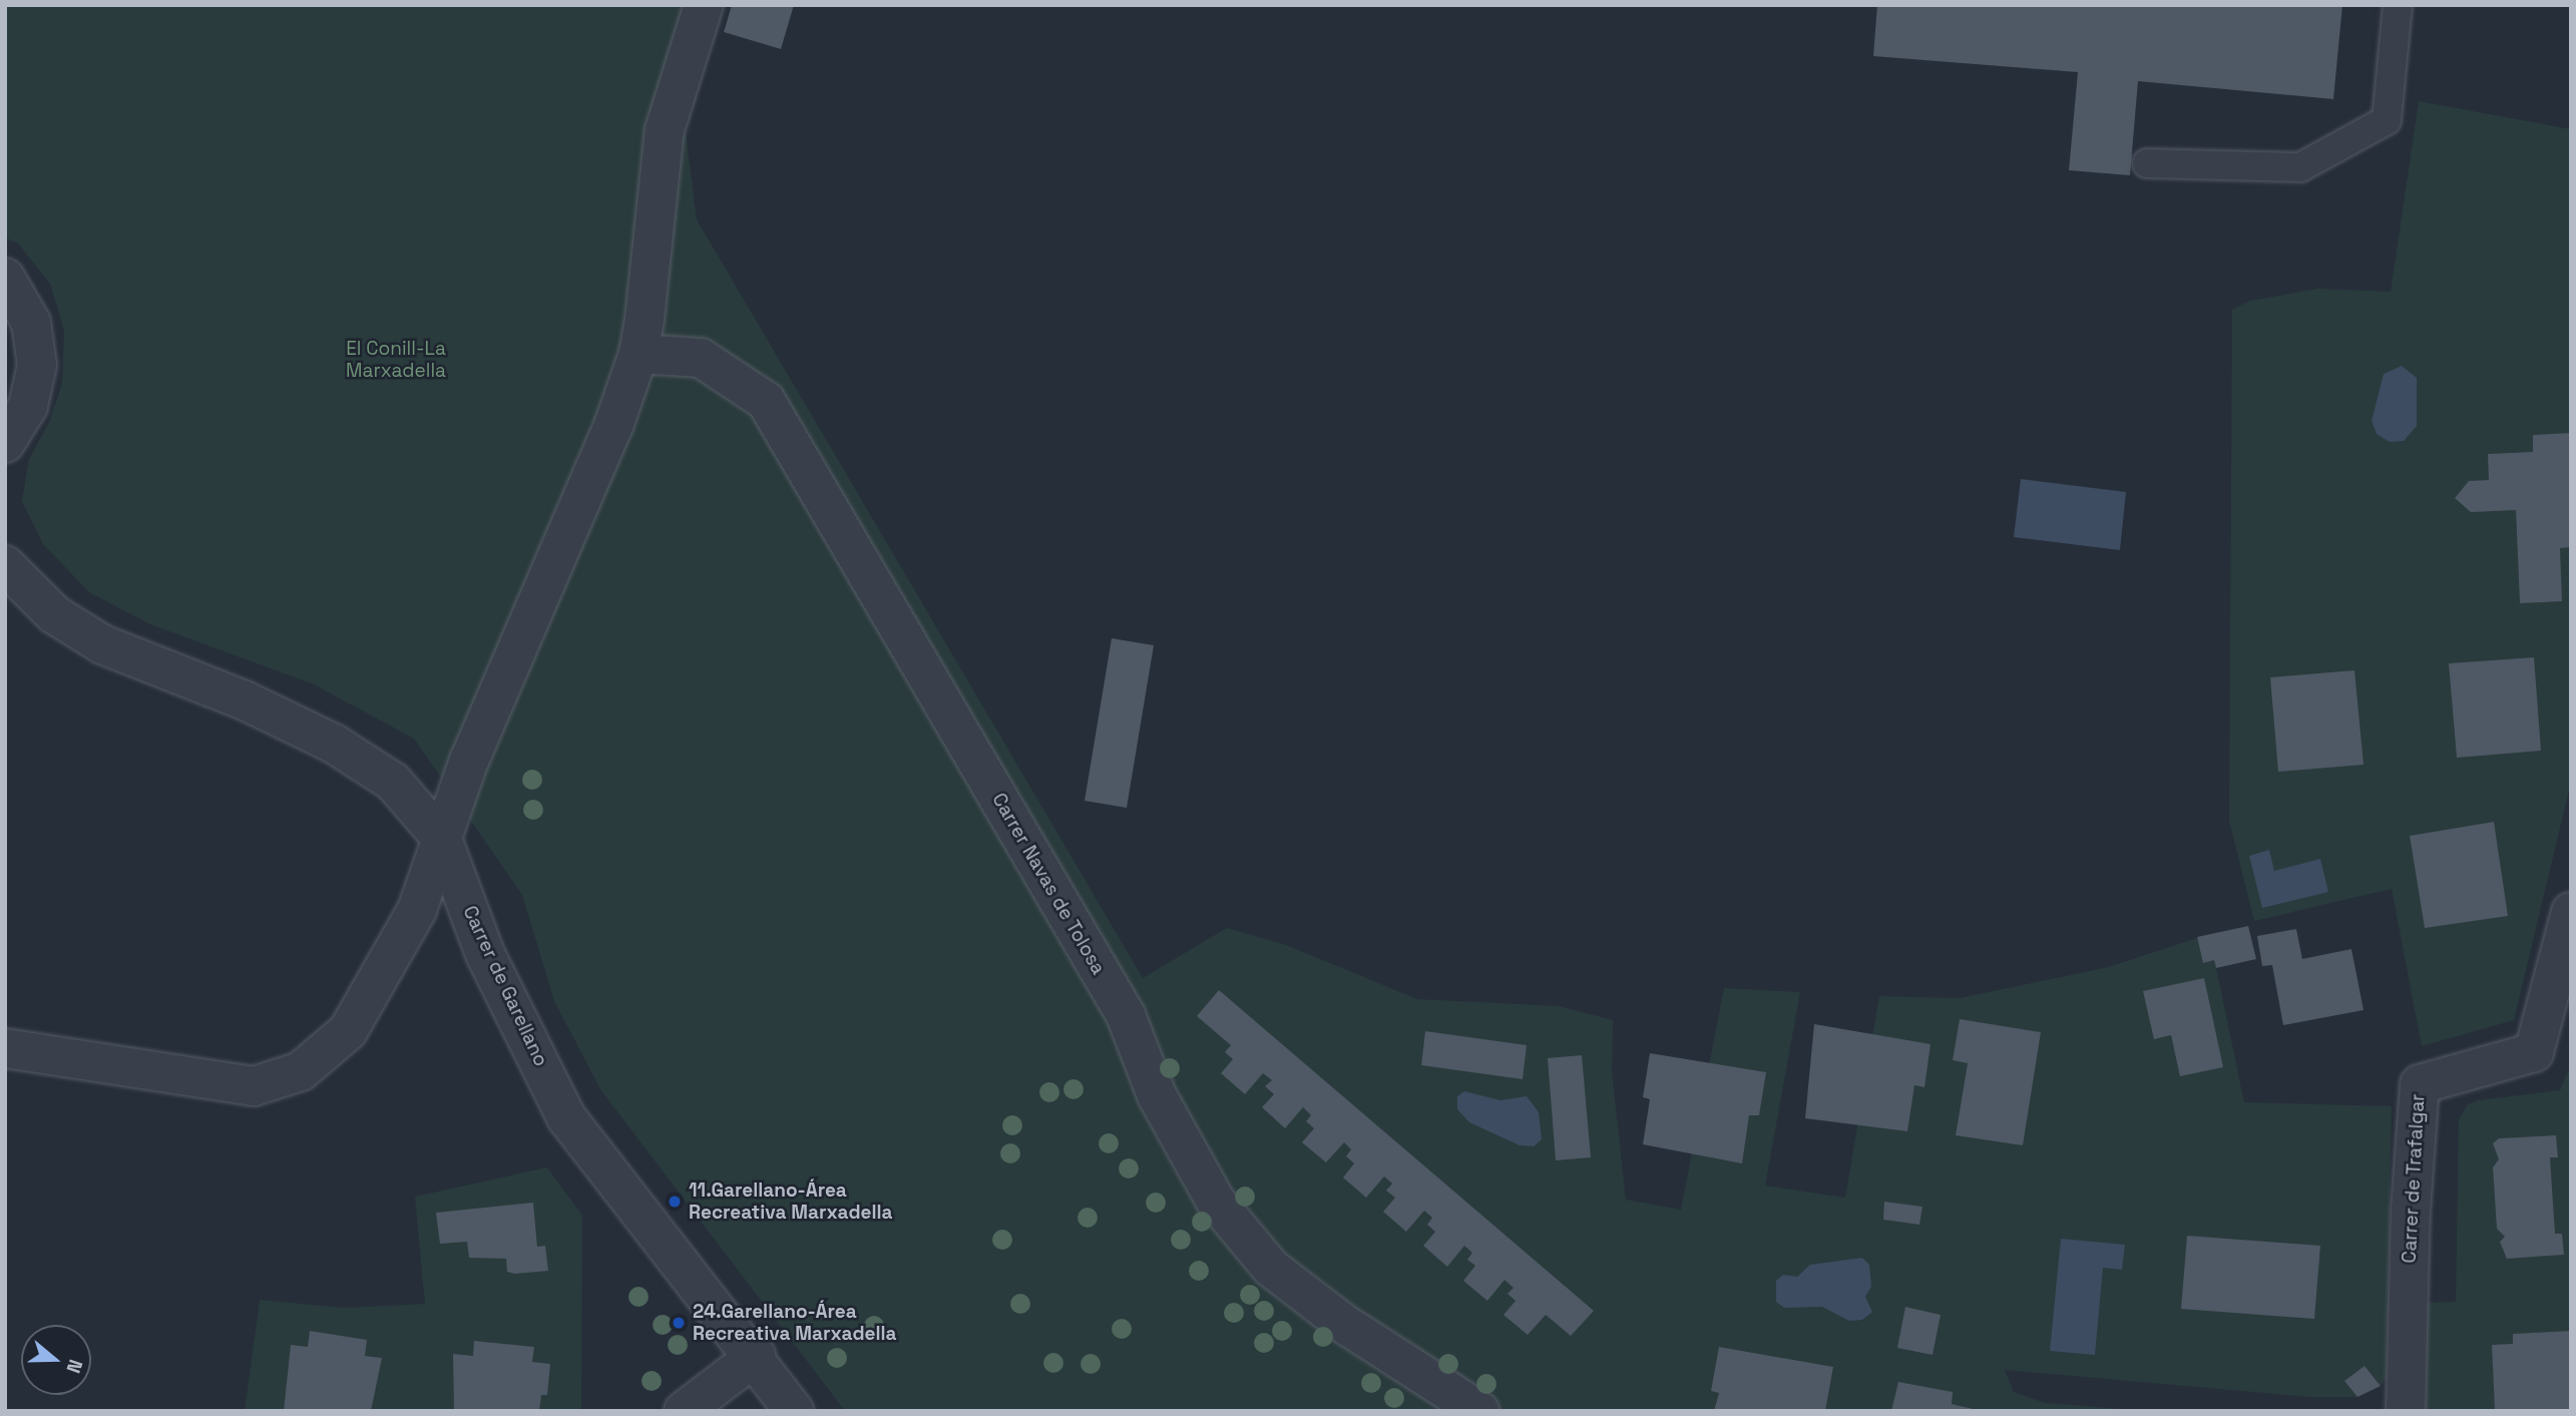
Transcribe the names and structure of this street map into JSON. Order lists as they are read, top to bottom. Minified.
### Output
{"streets":{"street":["Carrer Navas de Tolosa","Carrer de Garellano","Carrer de Trafalgar"]},"parks":["El Conill-La Marxadella"],"places":["11.Garellano-Área Recreativa Marxadella","24.Garellano-Área Recreativa Marxadella"],"north":"right"}
